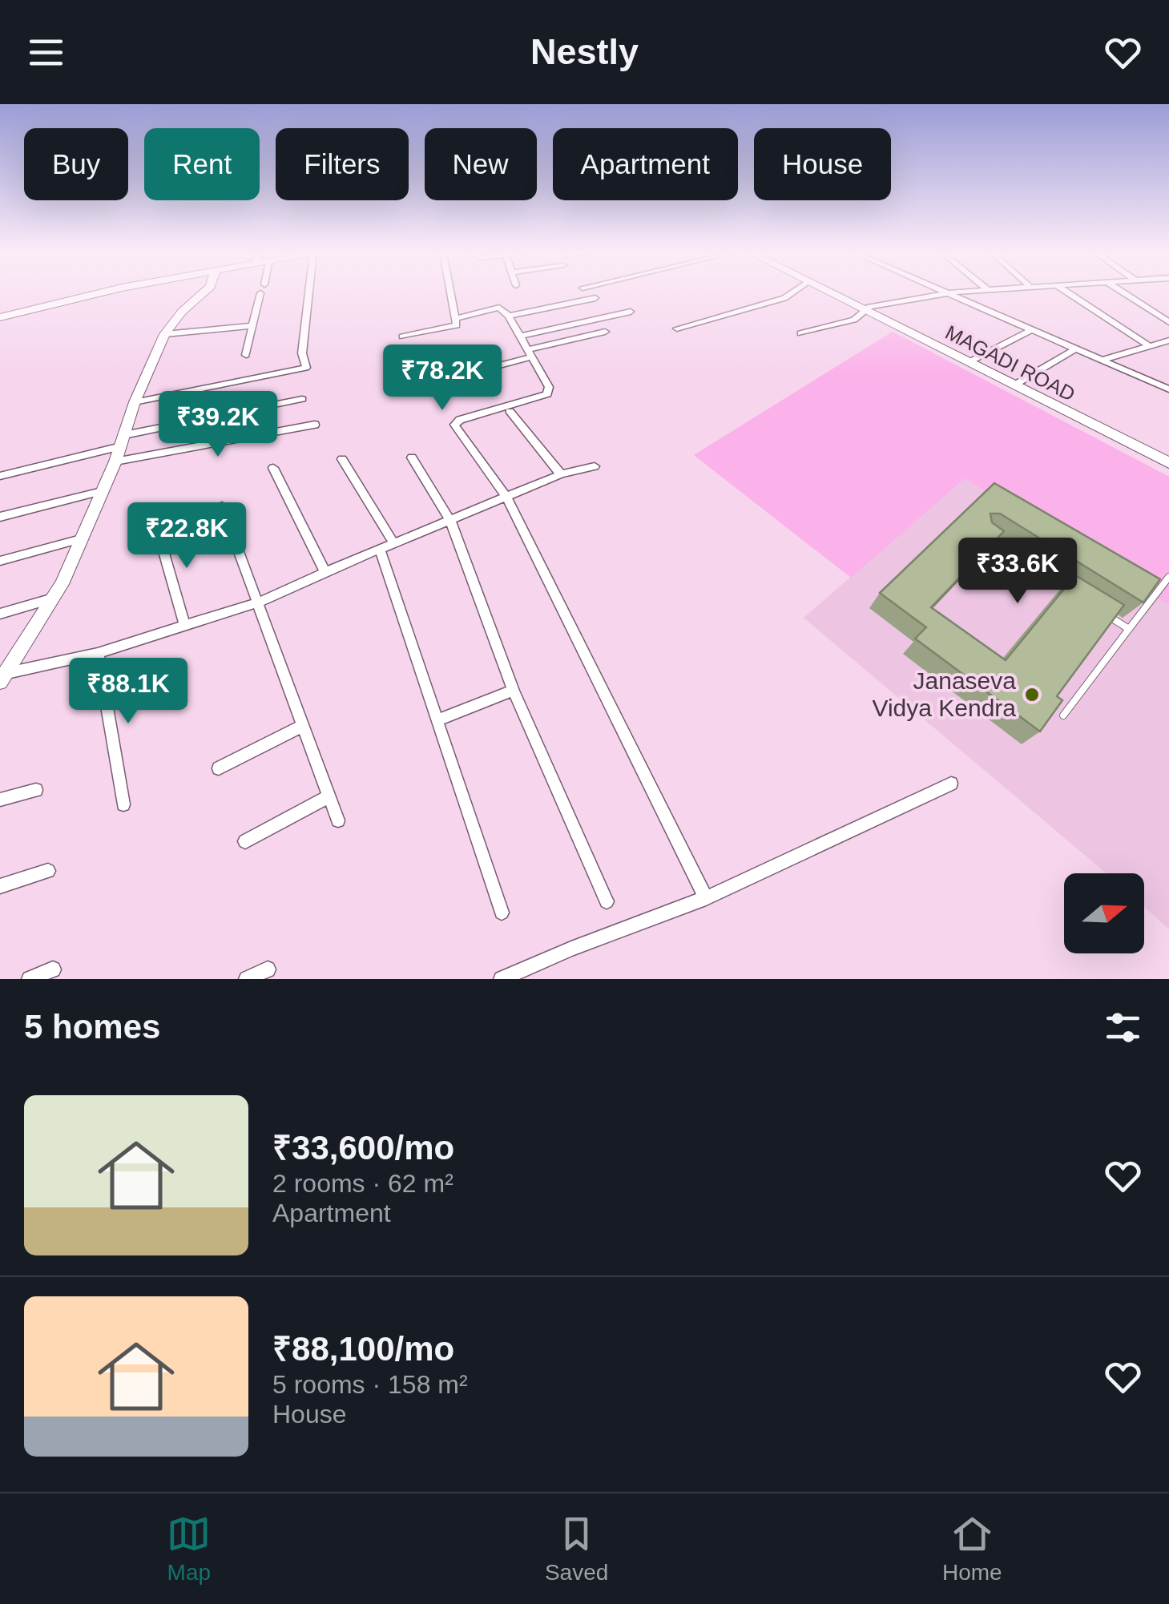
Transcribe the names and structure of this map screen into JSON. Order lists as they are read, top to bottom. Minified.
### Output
{"streets":{"main road":["MAGADI ROAD"]},"places":["Janaseva Vidya Kendra"],"north":"right","page":{"header":"Nestly","chip":["Buy","Rent","Filters","New","Apartment","House"],"price":["₹78.2K","₹39.2K","₹22.8K","₹33.6K","₹88.1K"],"heading":"5 homes","list":[{"name":"₹33,600/mo","note":"2 rooms · 62 m² · Apartment"},{"name":"₹88,100/mo","note":"5 rooms · 158 m² · House"}],"tabs":["Map","Saved","Home"]}}
